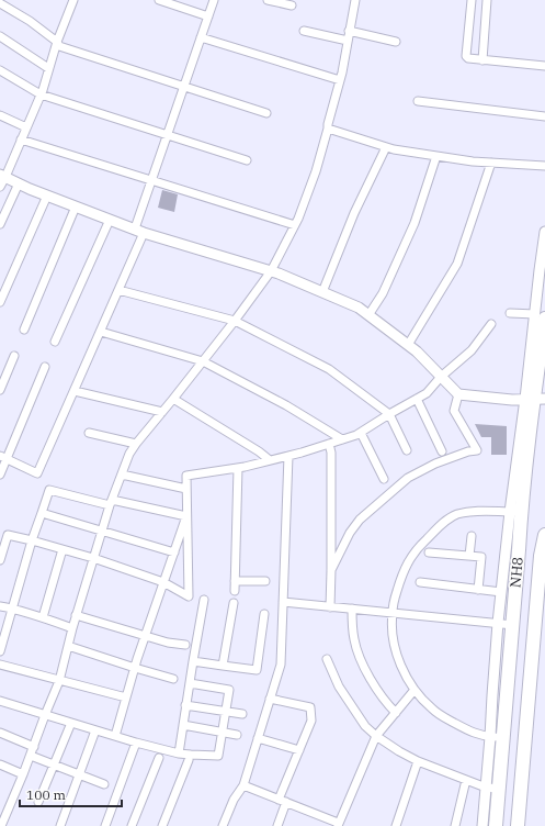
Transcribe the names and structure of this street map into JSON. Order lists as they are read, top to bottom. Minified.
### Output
{"streets":{"main road":["NH8"]},"scale_bar":"100 m"}
